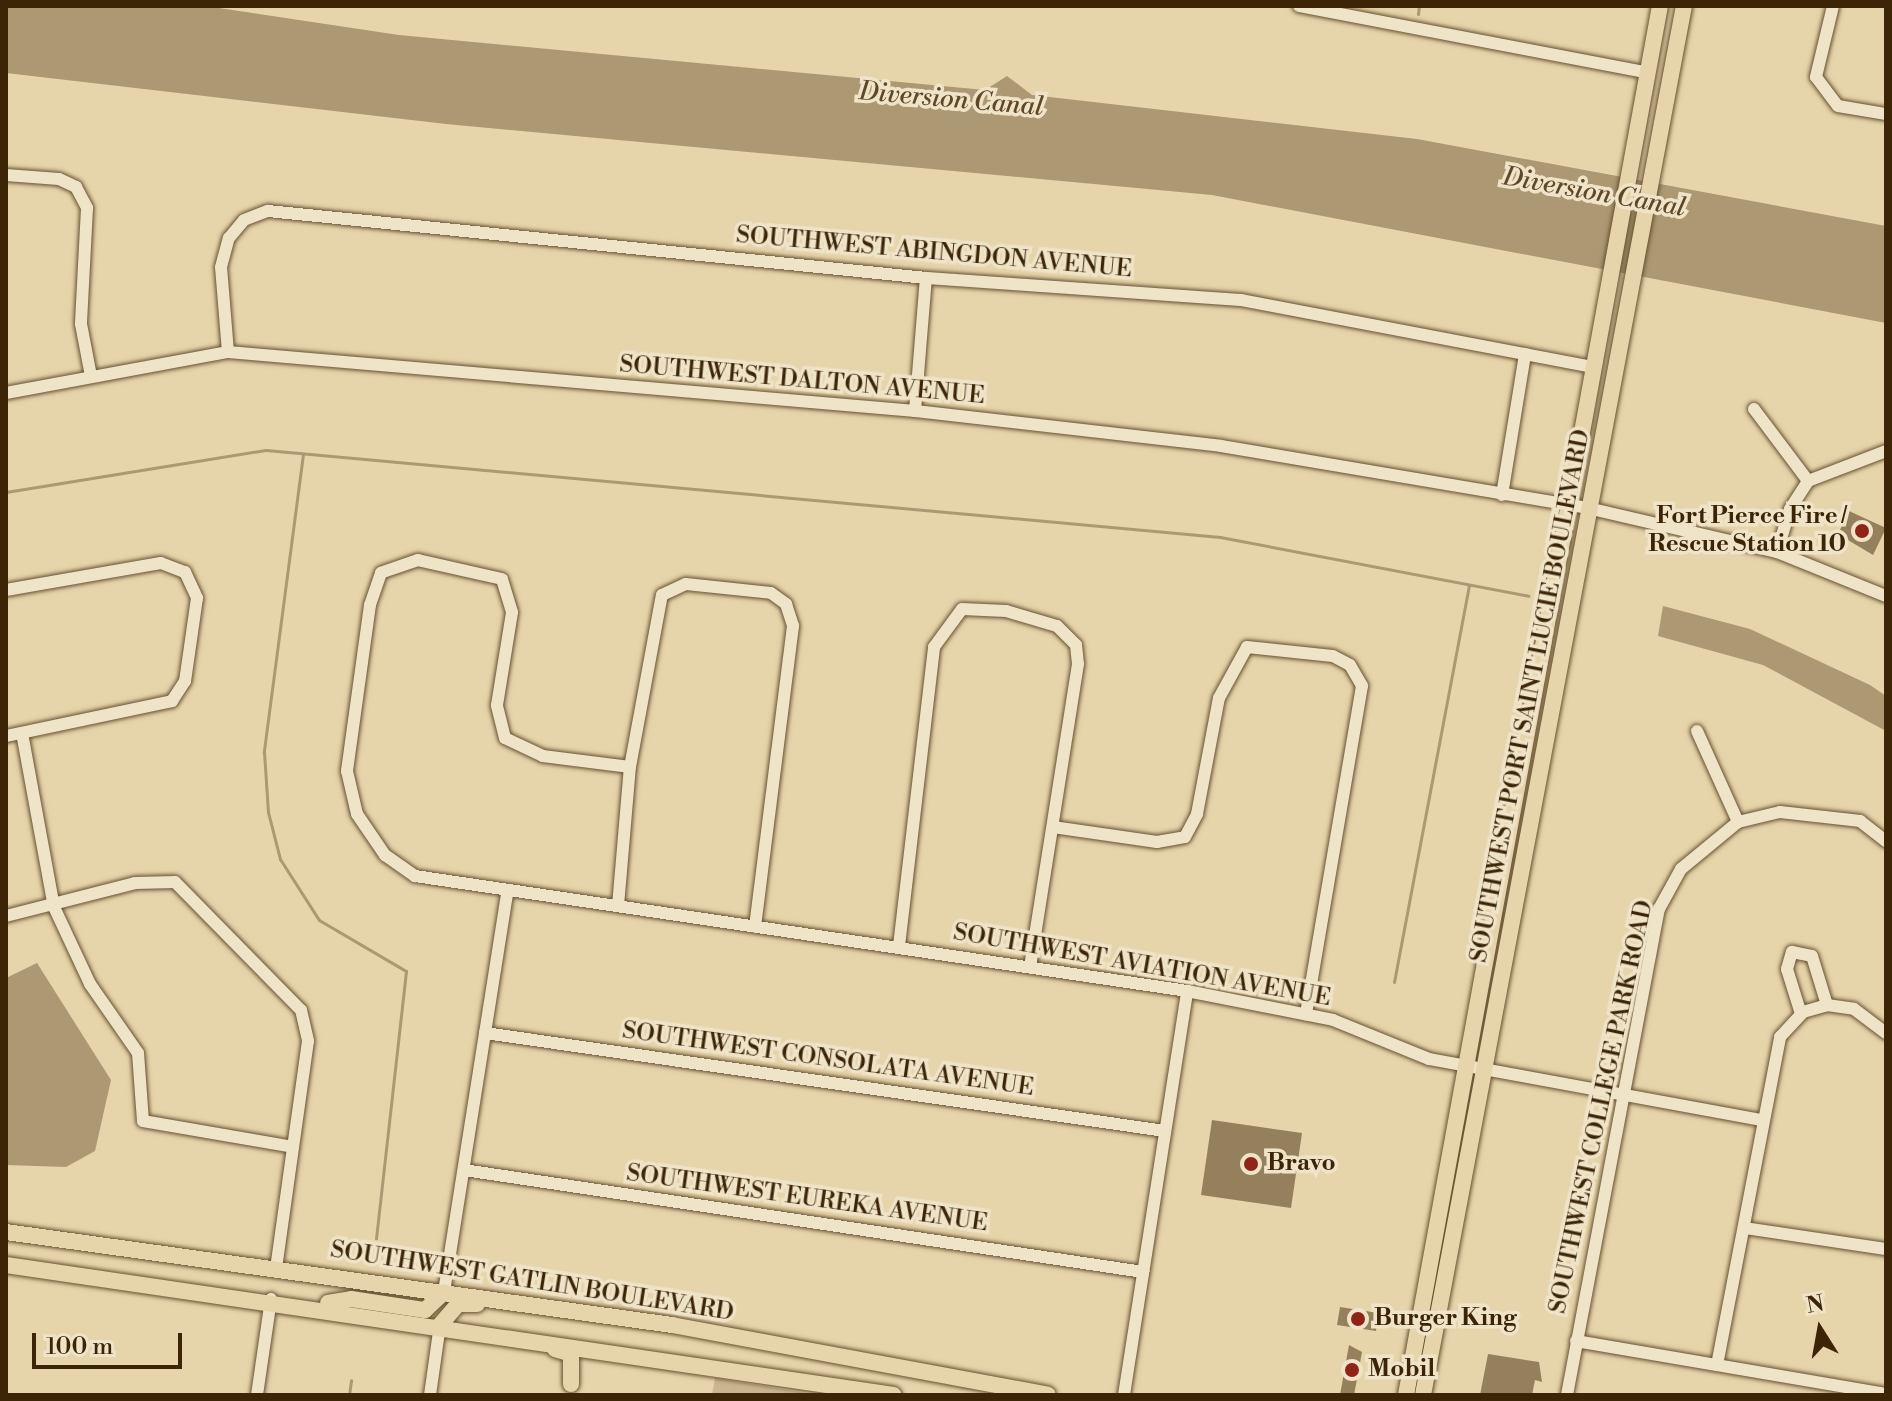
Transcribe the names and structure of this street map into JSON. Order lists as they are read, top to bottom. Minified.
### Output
{"streets":{"main road":["SOUTHWEST PORT SAINT LUCIE BOULEVARD","SOUTHWEST GATLIN BOULEVARD"],"street":["SOUTHWEST ABINGDON AVENUE","SOUTHWEST DALTON AVENUE","SOUTHWEST AVIATION AVENUE","SOUTHWEST CONSOLATA AVENUE","SOUTHWEST COLLEGE PARK ROAD","SOUTHWEST EUREKA AVENUE"]},"crossings":[["SOUTHWEST ABINGDON AVENUE","SOUTHWEST DALTON AVENUE"],["SOUTHWEST ABINGDON AVENUE","SOUTHWEST PORT SAINT LUCIE BOULEVARD"],["SOUTHWEST DALTON AVENUE","SOUTHWEST PORT SAINT LUCIE BOULEVARD"],["SOUTHWEST PORT SAINT LUCIE BOULEVARD","SOUTHWEST AVIATION AVENUE"],["SOUTHWEST AVIATION AVENUE","SOUTHWEST COLLEGE PARK ROAD"]],"water":["Diversion Canal"],"places":["Fort Pierce Fire / Rescue Station 10","Bravo","Burger King","Mobil"],"scale_bar":"100 m","north":"top"}
